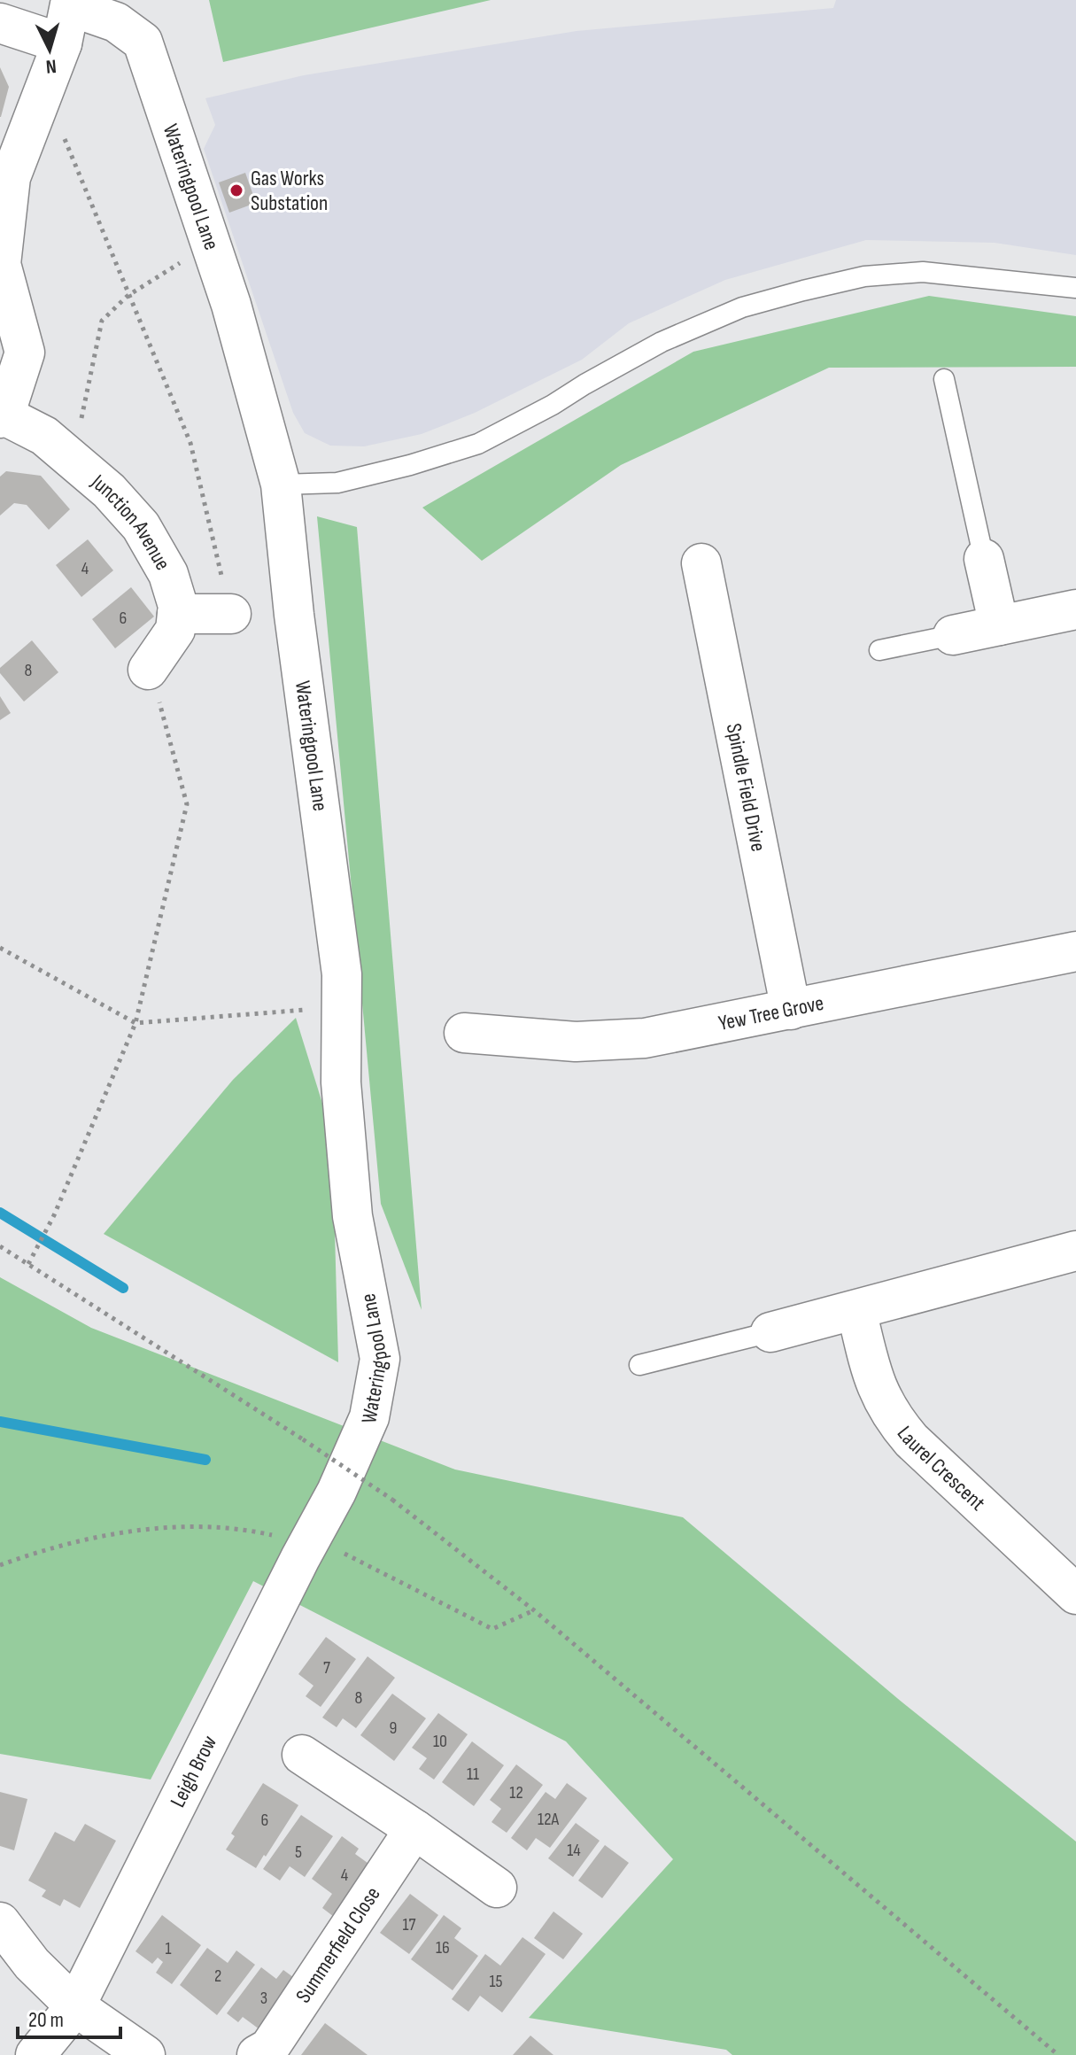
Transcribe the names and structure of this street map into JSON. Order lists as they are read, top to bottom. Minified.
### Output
{"streets":{"street":["Wateringpool Lane","Junction Avenue","Spindle Field Drive","Yew Tree Grove","Laurel Crescent","Leigh Brow","Summerfield Close"]},"crossings":[["Wateringpool Lane","Leigh Brow"],["Spindle Field Drive","Yew Tree Grove"]],"places":["Gas Works Substation"],"house_numbers":["4","6","8","7","8","9","10","11","12","12A","6","14","5","4","17","16","1","2","15","3"],"scale_bar":"20 m","north":"bottom"}
